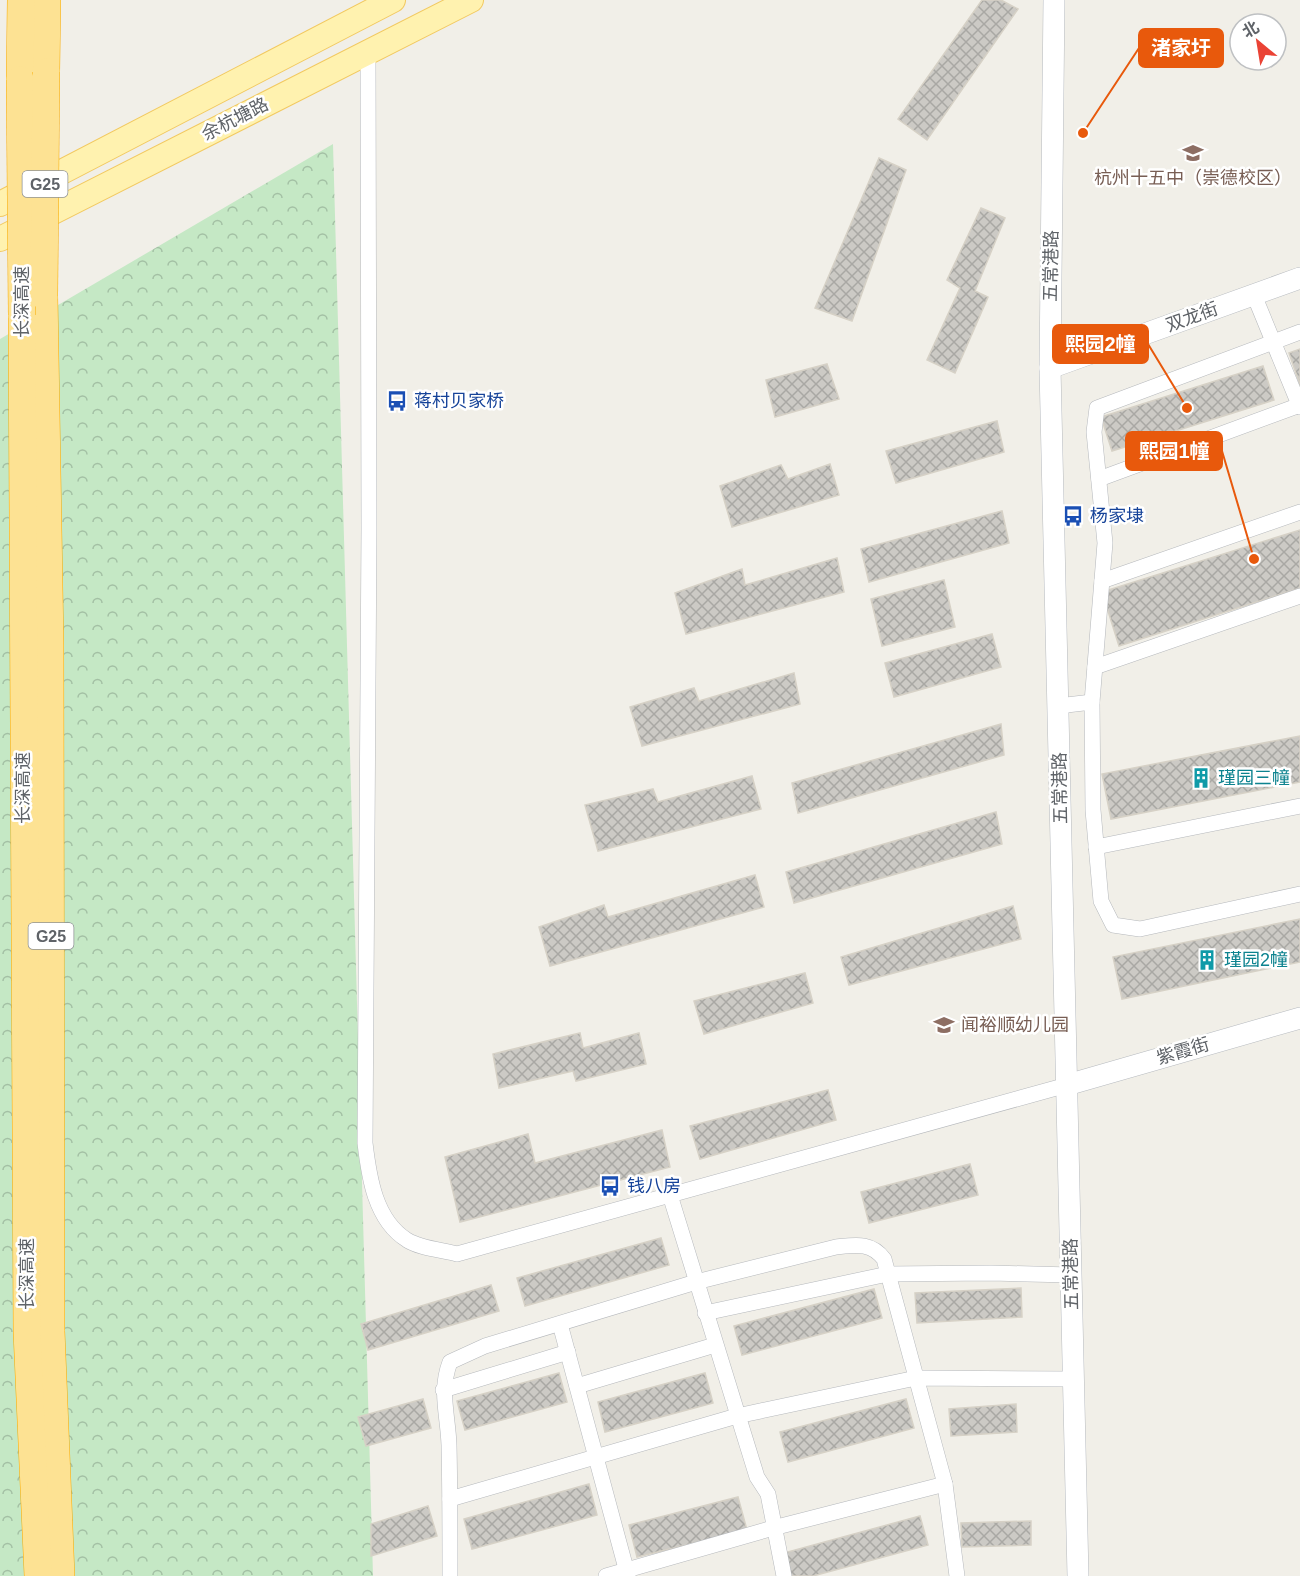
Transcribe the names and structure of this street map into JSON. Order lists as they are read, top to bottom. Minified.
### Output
{"streets":{"highway":["G25","长深高速"],"main road":["余杭塘路"],"street":["五常港路","双龙街","紫霞街"]},"crossings":[["五常港路","双龙街"],["五常港路","紫霞街"]],"places":{"other":["渚家圩","熙园2幢","熙园1幢"],"school or university":["杭州十五中（崇德校区）","闻裕顺幼儿园"],"bus stop":["蒋村贝家桥","杨家埭","钱八房"],"building":["瑾园三幢","瑾园2幢"]},"north":"top left"}
